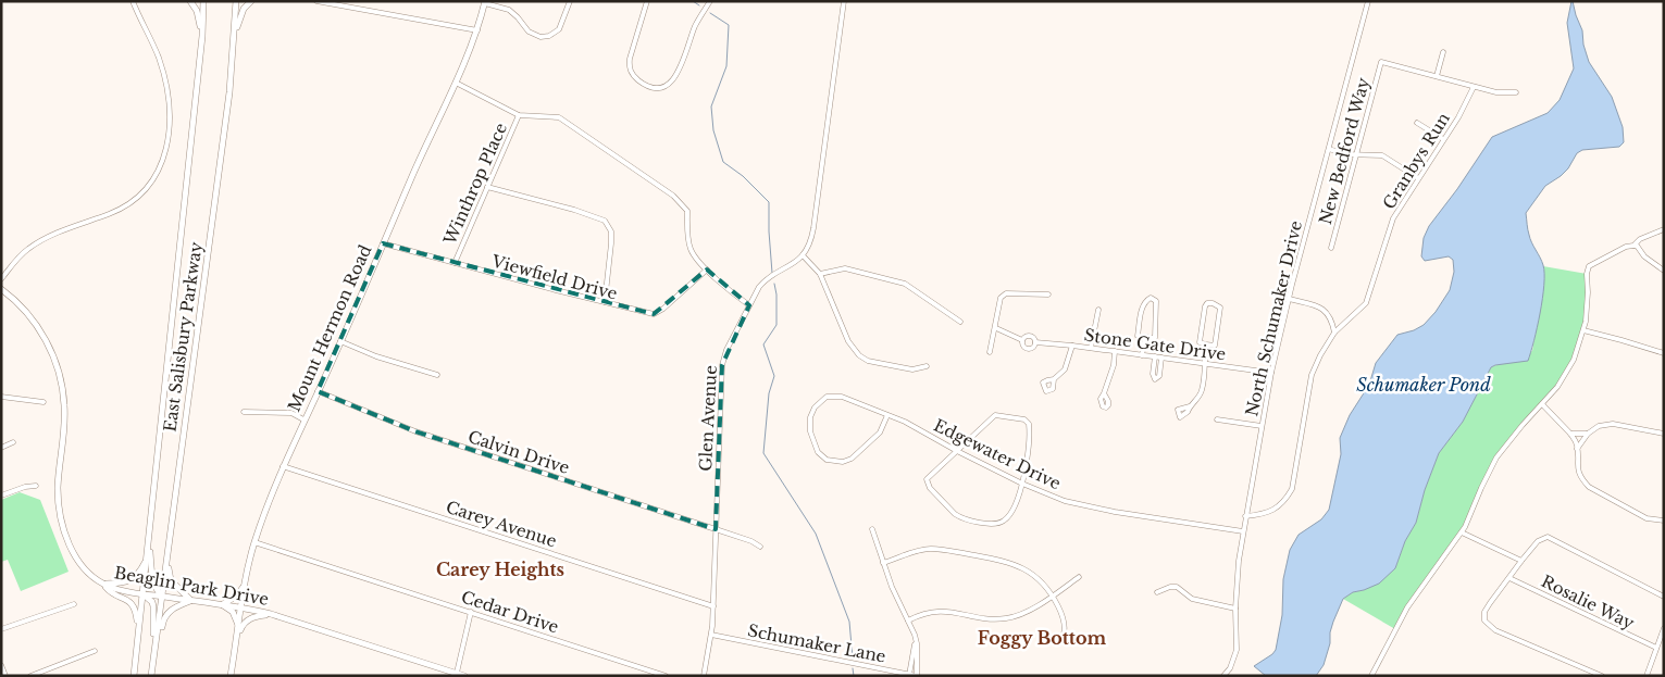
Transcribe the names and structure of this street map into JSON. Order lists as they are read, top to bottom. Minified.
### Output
{"streets":{"main road":["Mount Hermon Road","East Salisbury Parkway","Beaglin Park Drive"],"street":["New Bedford Way","Granbys Run","Winthrop Place","Viewfield Drive","North Schumaker Drive","Stone Gate Drive","Glen Avenue","Calvin Drive","Edgewater Drive","Carey Avenue","Rosalie Way","Cedar Drive","Schumaker Lane"]},"crossings":[["Granbys Run","North Schumaker Drive"],["Winthrop Place","Viewfield Drive"],["Viewfield Drive","Mount Hermon Road"],["North Schumaker Drive","Stone Gate Drive"],["North Schumaker Drive","Edgewater Drive"],["Mount Hermon Road","Calvin Drive"],["Mount Hermon Road","Carey Avenue"],["Mount Hermon Road","Beaglin Park Drive"],["Mount Hermon Road","Cedar Drive"],["East Salisbury Parkway","Beaglin Park Drive"],["Glen Avenue","Calvin Drive"],["Glen Avenue","Carey Avenue"],["Glen Avenue","Schumaker Lane"]],"districts":["Carey Heights","Foggy Bottom"],"water":["Schumaker Pond"]}
